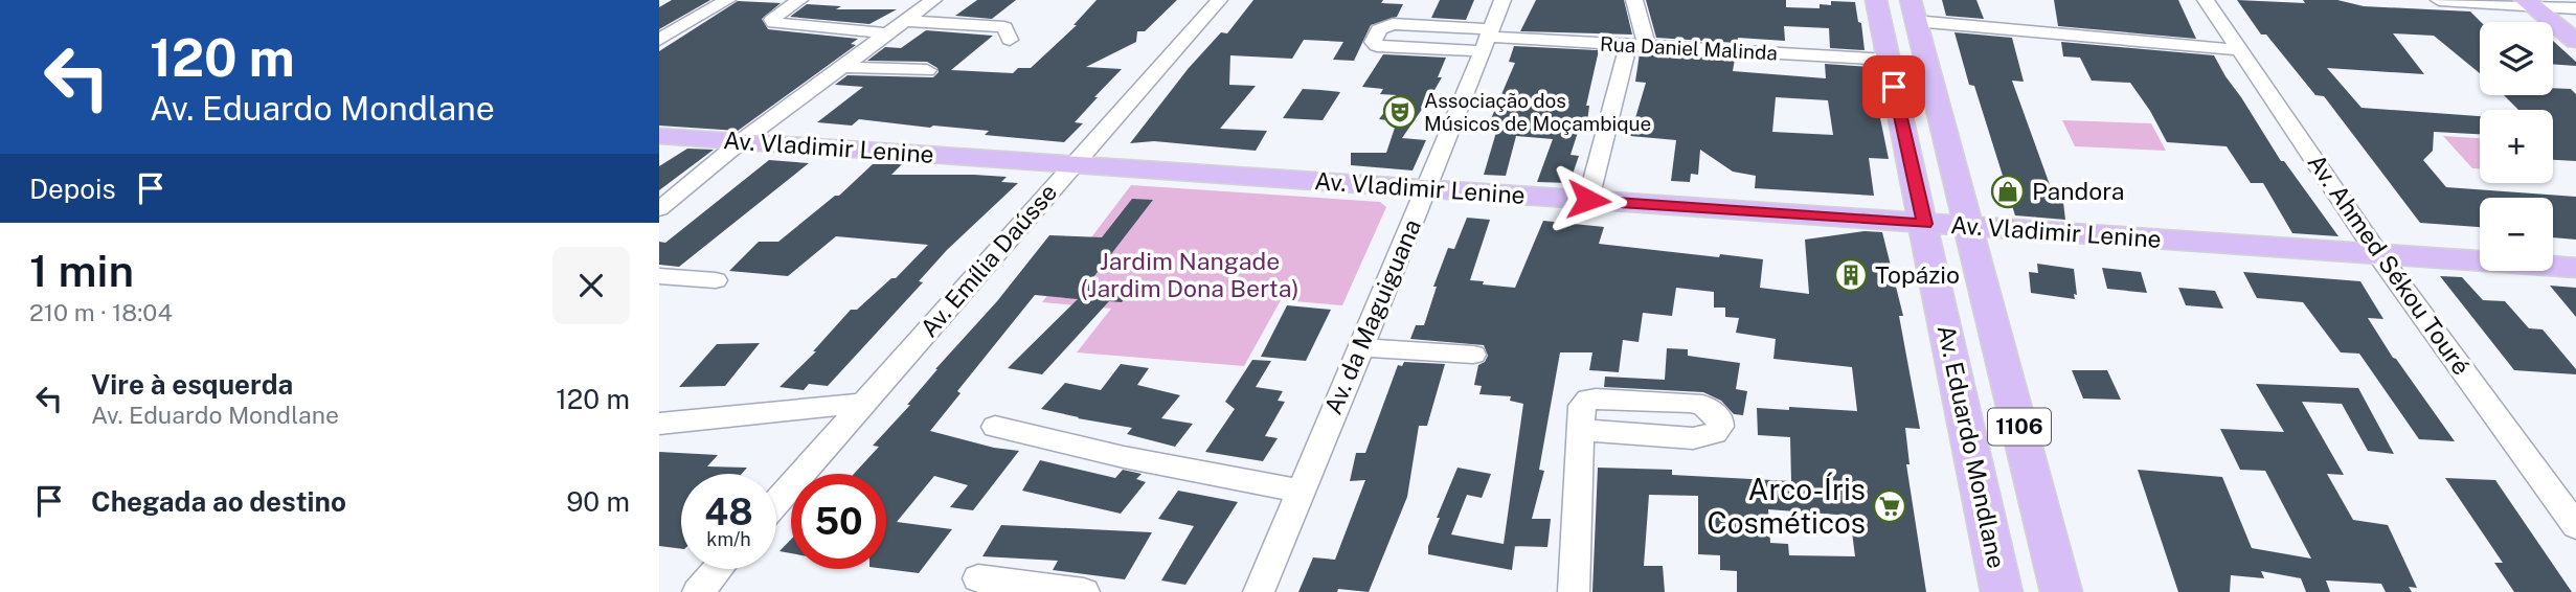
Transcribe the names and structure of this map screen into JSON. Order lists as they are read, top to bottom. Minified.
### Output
{"streets":{"main road":["Av. Vladimir Lenine","1106","Av. Eduardo Mondlane"],"street":["Rua Daniel Malinda","Av. Emília Daússe","Av. Ahmed Sékou Touré","Av. da Maguiguana"]},"crossings":[["Rua Daniel Malinda","Av. da Maguiguana"],["Rua Daniel Malinda","Av. Eduardo Mondlane"],["Av. Vladimir Lenine","Av. Emília Daússe"],["Av. Vladimir Lenine","Av. Ahmed Sékou Touré"],["Av. Vladimir Lenine","Av. da Maguiguana"],["Av. Vladimir Lenine","Av. Eduardo Mondlane"]],"parks":["Jardim Nangade (Jardim Dona Berta)"],"places":{"theatre":["Associação dos Músicos de Moçambique"],"shop":["Pandora"],"building":["Topázio"],"supermarket":["Arco-Íris Cosméticos"]},"page":{"turn":["120 m","Av. Eduardo Mondlane"],"map_buttons":["+","−"],"then":"Depois","heading":["1 min","210 m · 18:04"],"list":[{"name":"Vire à esquerda","note":"Av. Eduardo Mondlane","value":"120 m"},{"name":"Chegada ao destino","value":"90 m"}],"speed":"48 km/h","limit":"50"}}
